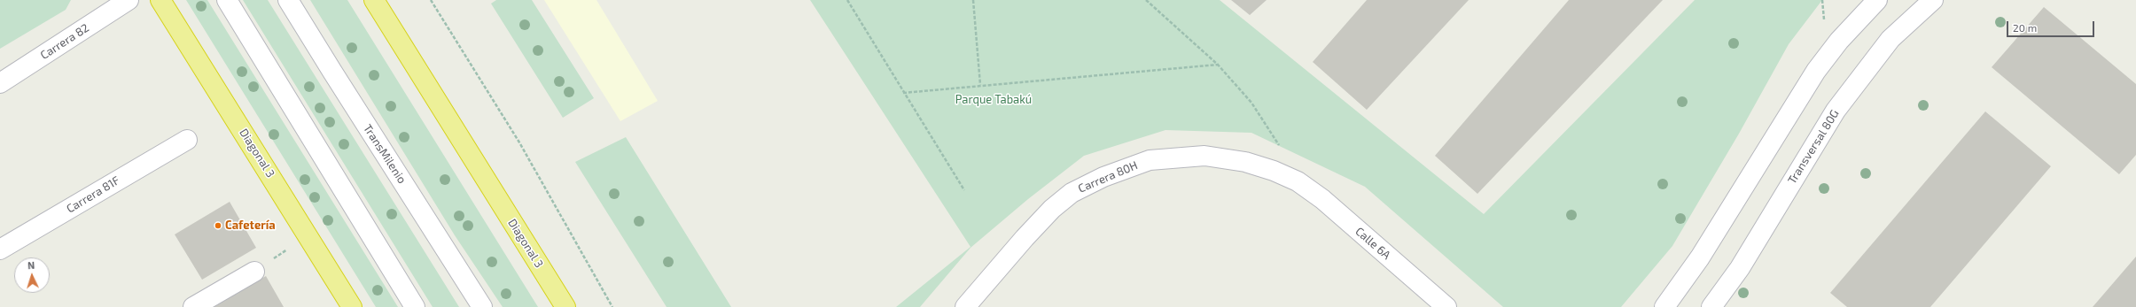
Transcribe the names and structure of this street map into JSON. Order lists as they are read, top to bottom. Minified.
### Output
{"streets":{"highway":["Diagonal 3"],"street":["Carrera 82","Transversal 80G","TransMilenio","Carrera 80H","Carrera 81F","Calle 6A"]},"crossings":[["Carrera 80H","Calle 6A"]],"parks":["Parque Tabakú"],"places":["Cafetería"],"scale_bar":"20 m","north":"top"}
